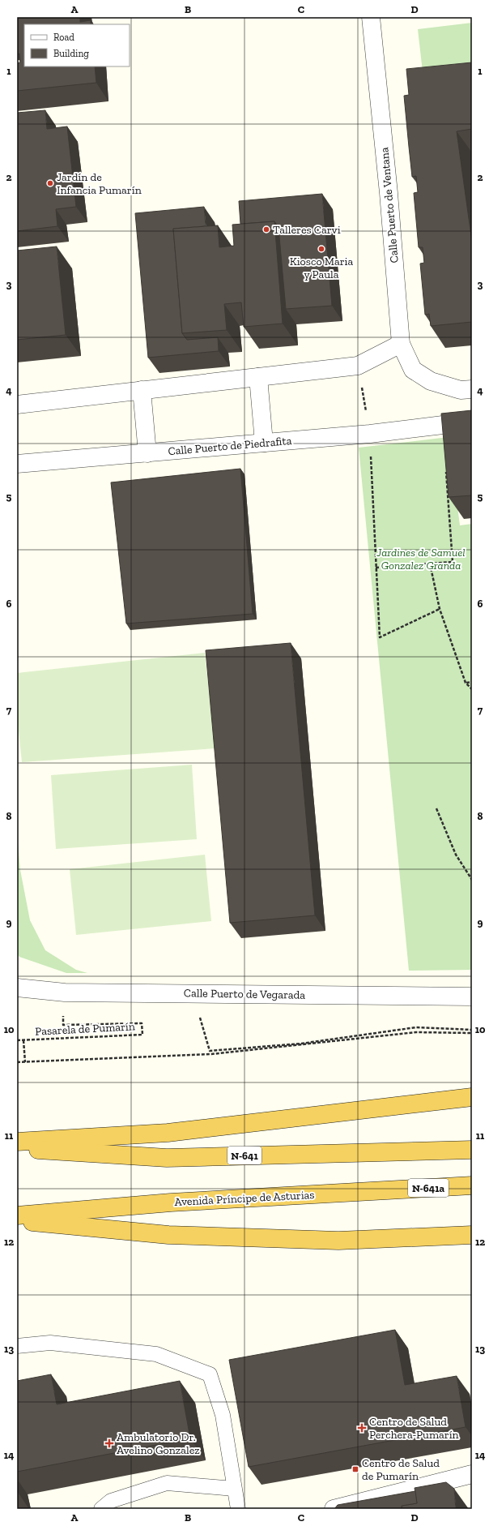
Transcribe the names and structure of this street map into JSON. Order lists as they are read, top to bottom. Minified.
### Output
{"streets":{"highway":["N-641","N-641a","Avenida Príncipe de Asturias"],"street":["Calle Puerto de Ventana","Calle Puerto de Piedrafita","Calle Puerto de Vegarada"],"path":["Pasarela de Pumarín"]},"parks":["Jardines de Samuel Gonzalez Granda"],"places":{"other":["Jardín de Infancia Pumarín","Talleres Carvi","Kiosco Maria y Paula"],"health":["Centro de Salud Perchera-Pumarín","Ambulatorio Dr. Avelino Gonzalez"],"transit":["Centro de Salud de Pumarín"]},"legend":["Road","Building"],"grid":{"columns":["A","B","C","D"],"rows":["1","2","3","4","5","6","7","8","9","10","11","12","13","14"]}}
